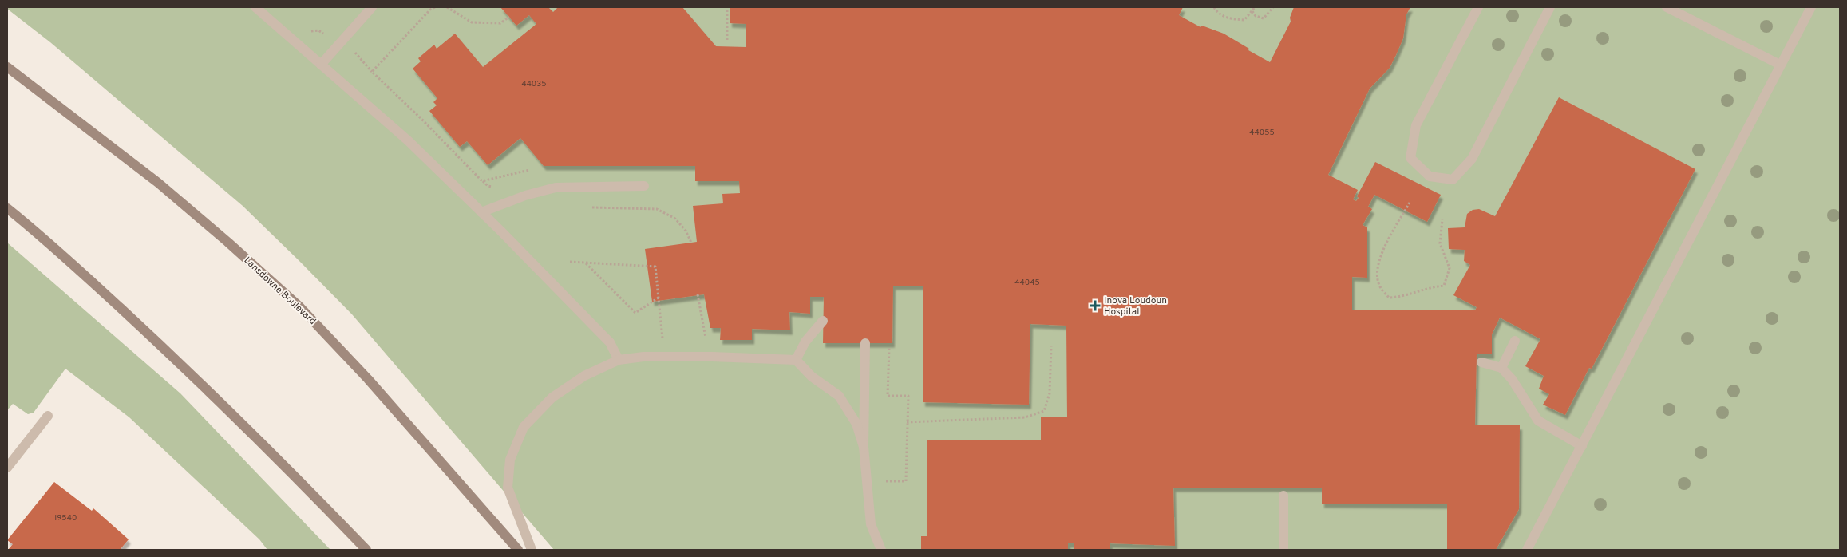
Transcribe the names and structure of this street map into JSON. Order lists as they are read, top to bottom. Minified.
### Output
{"streets":{"main road":["Lansdowne Boulevard"]},"places":{"health":["Inova Loudoun Hospital"]},"house_numbers":["44035","44055","44045","19540"]}
